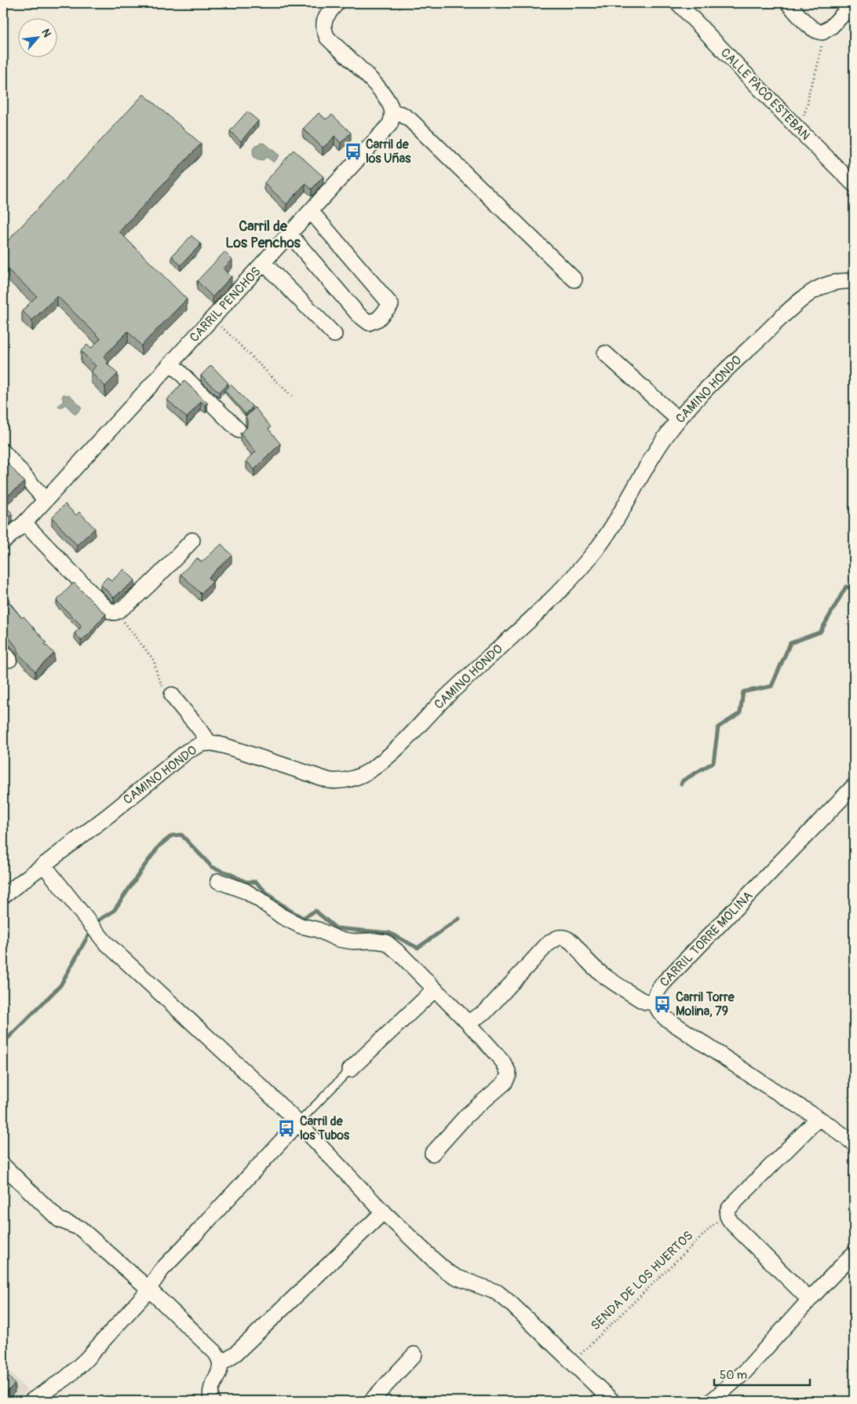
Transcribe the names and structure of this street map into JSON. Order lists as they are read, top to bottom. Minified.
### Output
{"streets":{"street":["CALLE PACO ESTEBAN","CARRIL PENCHOS","CAMINO HONDO","CARRIL TORRE MOLINA"],"path":["SENDA DE LOS HUERTOS"]},"districts":["Carril de Los Penchos"],"places":{"bus stop":["Carril de los Uñas","Carril Torre Molina, 79","Carril de los Tubos"]},"scale_bar":"50 m","north":"top right"}
